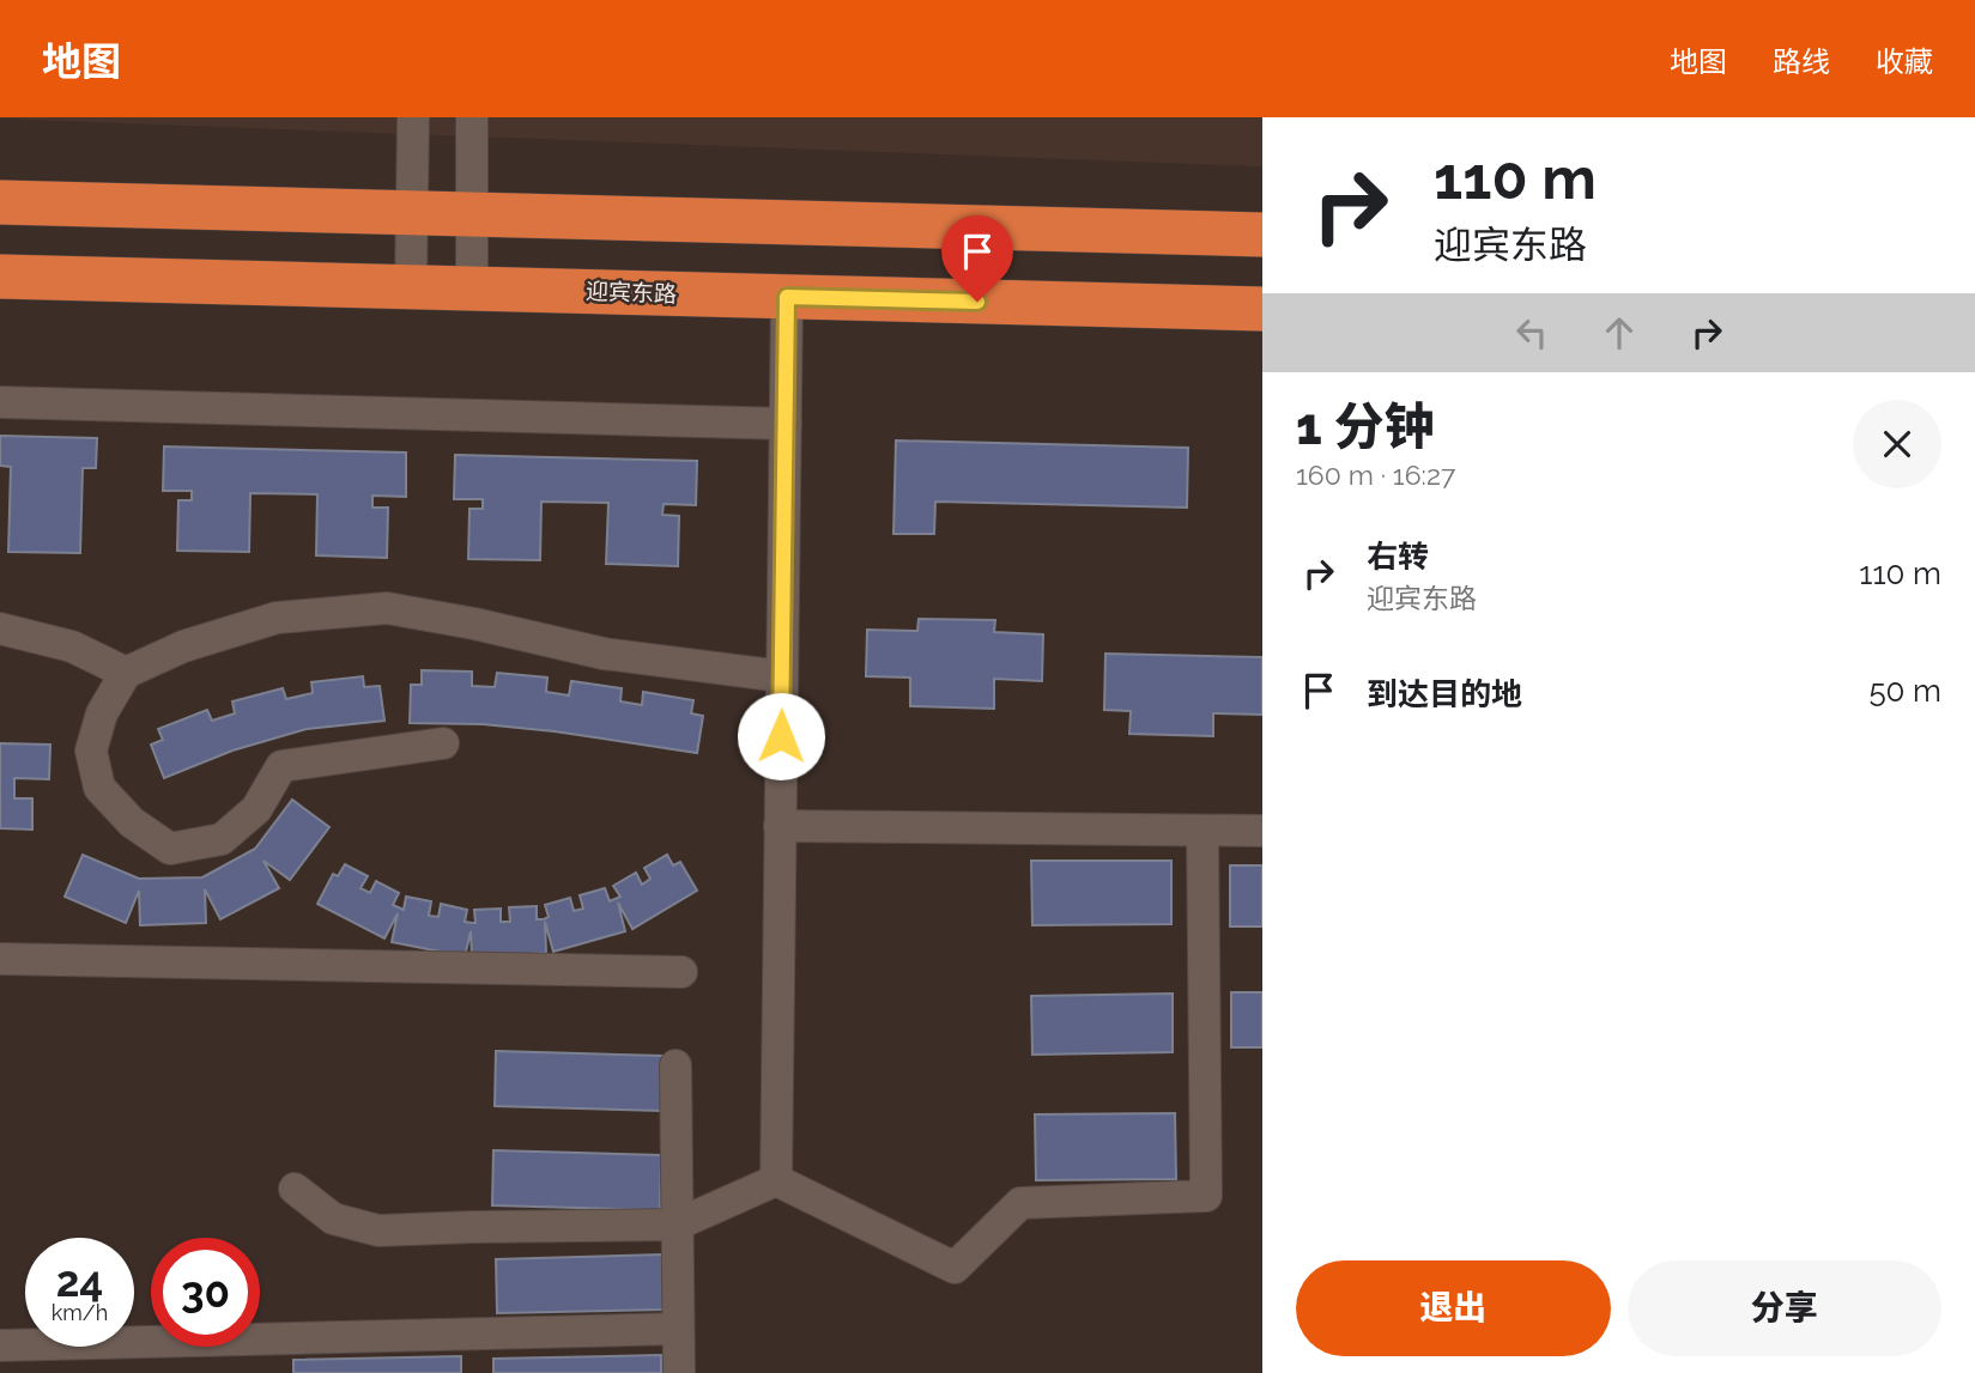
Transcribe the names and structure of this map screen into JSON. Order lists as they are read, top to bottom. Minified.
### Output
{"streets":{"highway":["迎宾东路"]},"page":{"header":"地图","nav":["地图","路线","收藏"],"turn":["110 m","迎宾东路"],"heading":["1 分钟","160 m · 16:27"],"list":[{"name":"右转","note":"迎宾东路","value":"110 m"},{"name":"到达目的地","value":"50 m"}],"speed":"24 km/h","limit":"30","buttons":["退出","分享"]}}
